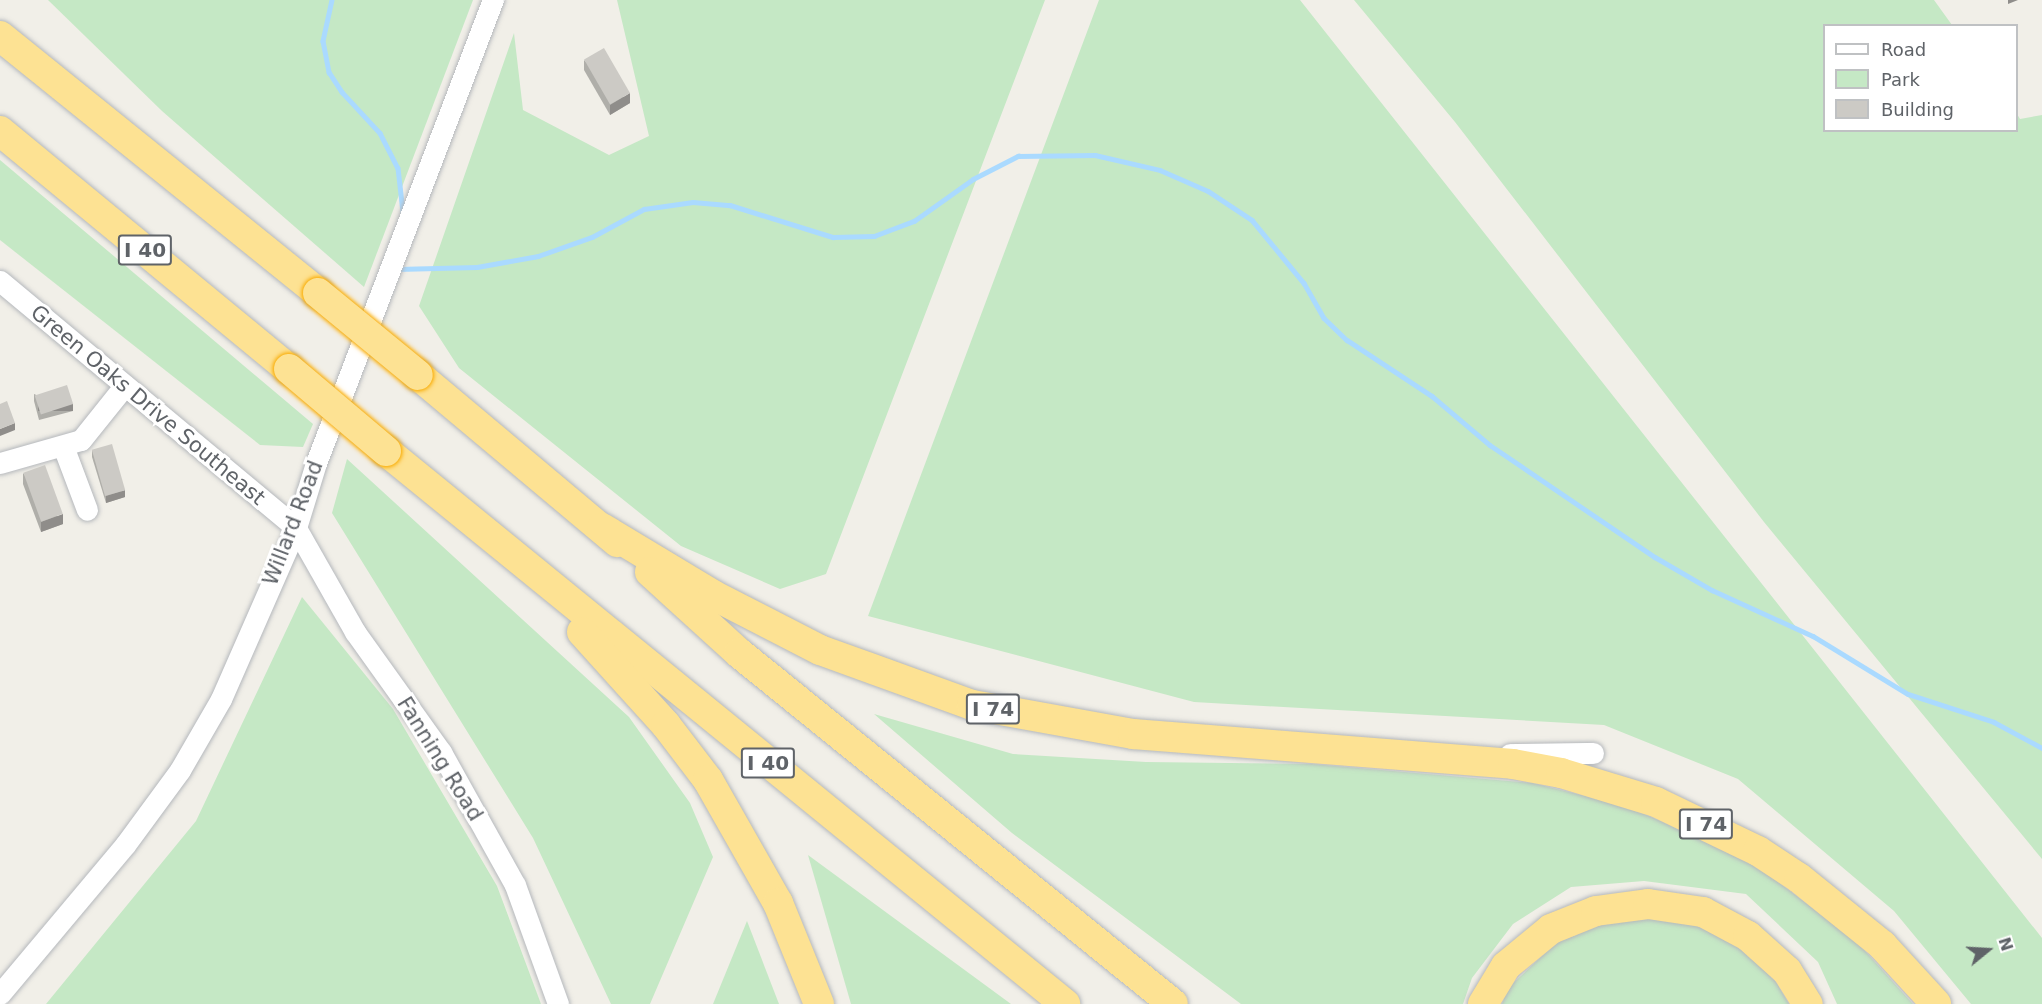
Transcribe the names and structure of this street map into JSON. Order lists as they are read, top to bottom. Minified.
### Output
{"streets":{"highway":["I 40","I 74"],"street":["Green Oaks Drive Southeast","Willard Road","Fanning Road"]},"crossings":[["Green Oaks Drive Southeast","Willard Road"],["Green Oaks Drive Southeast","Fanning Road"],["Willard Road","Fanning Road"]],"legend":["Road","Park","Building"],"north":"right"}
